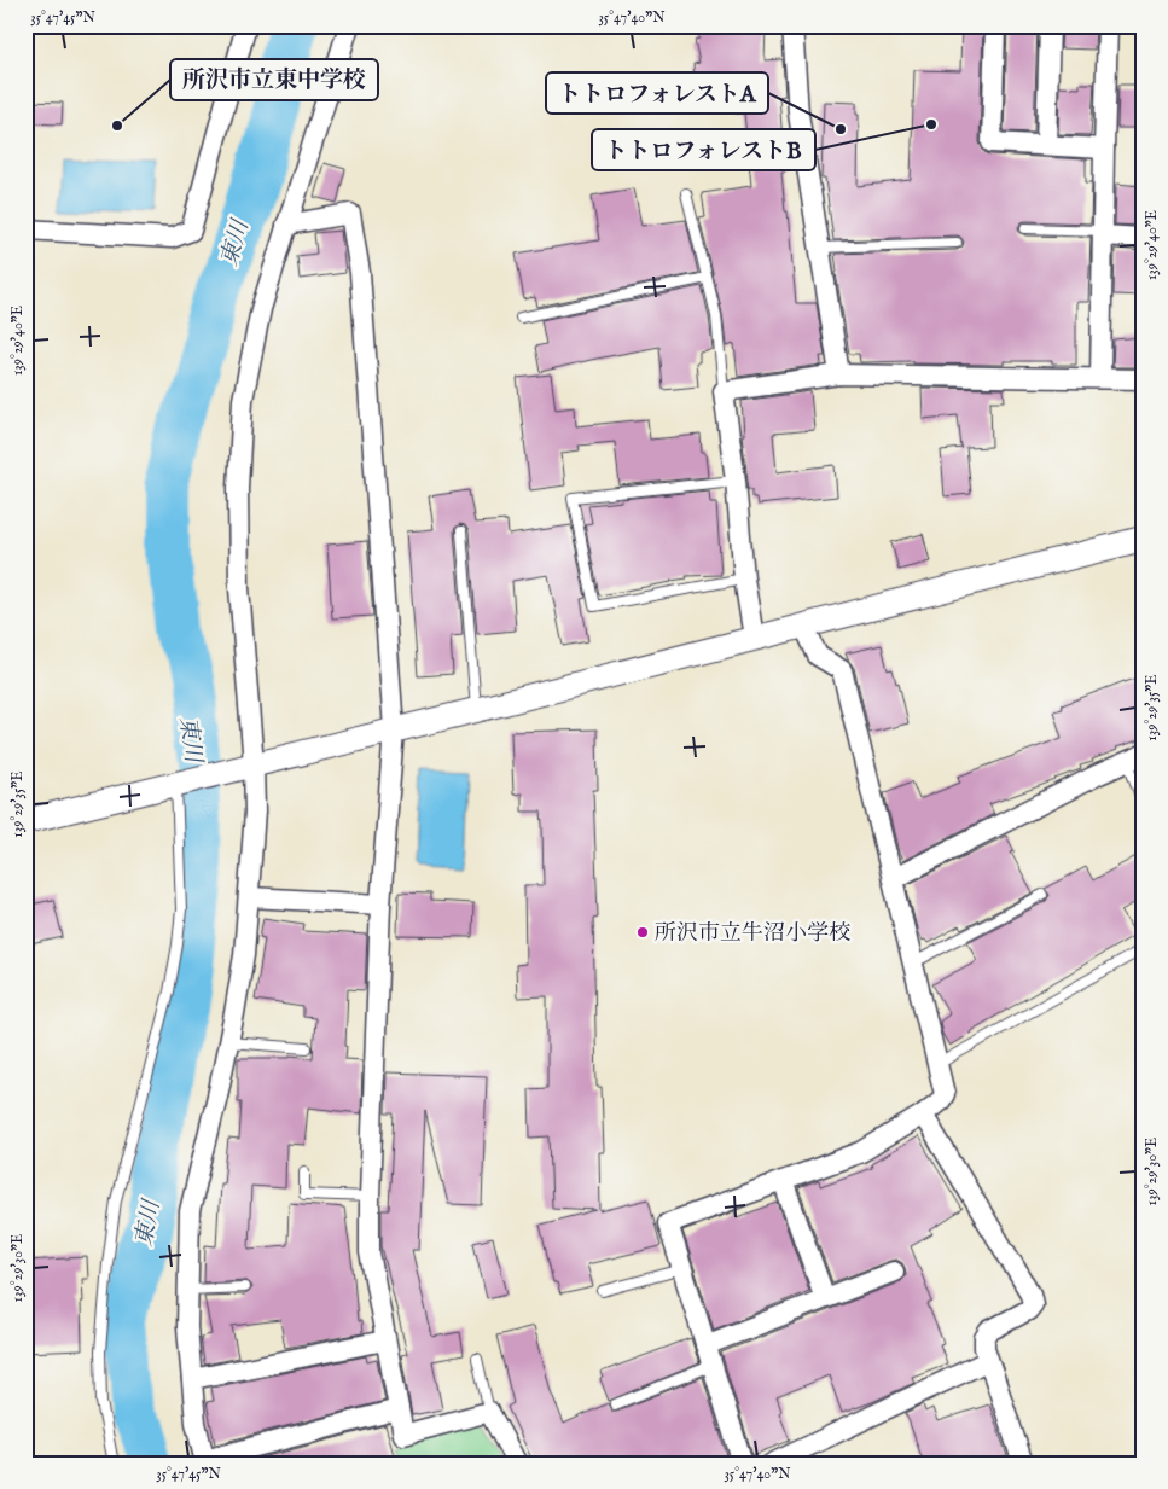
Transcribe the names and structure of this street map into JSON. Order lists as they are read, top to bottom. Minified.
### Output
{"water":["東川"],"places":["トトロフォレストB","所沢市立東中学校","トトロフォレストA","所沢市立牛沼小学校"],"coordinates":["35°47'45\"N","35°47'40\"N","139°29'40\"E","139°29'35\"E","139°29'30\"E"]}
